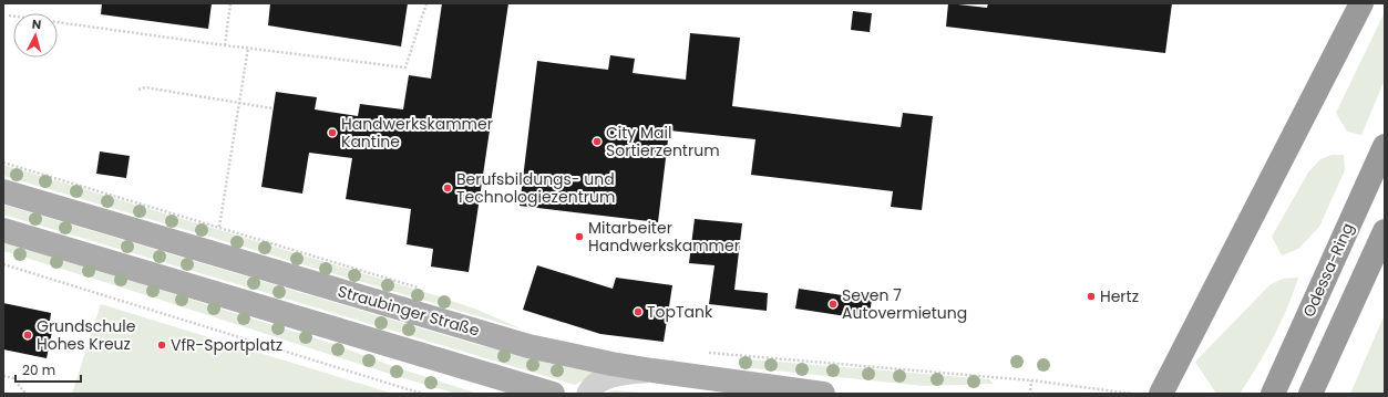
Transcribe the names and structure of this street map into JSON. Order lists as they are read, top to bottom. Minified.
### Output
{"streets":{"highway":["Odessa-Ring"],"main road":["Straubinger Straße"]},"places":["Handwerkskammer Kantine","City Mail Sortierzentrum","Berufsbildungs- und Technologiezentrum","Mitarbeiter Handwerkskammer","Hertz","Seven 7 Autovermietung","TopTank","Grundschule Hohes Kreuz","VfR-Sportplatz"],"scale_bar":"20 m","north":"top"}
